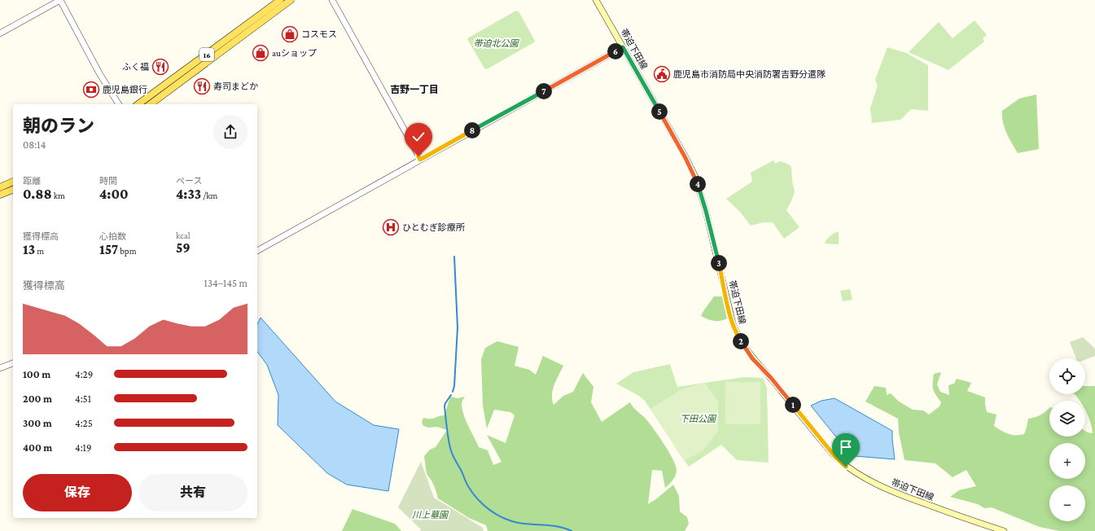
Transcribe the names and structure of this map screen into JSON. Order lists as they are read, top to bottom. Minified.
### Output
{"streets":{"main road":["帯迫下田線","16"]},"districts":["吉野一丁目"],"parks":["帯迫北公園","下田公園","川上墓園"],"places":{"shop":["コスモス","auショップ"],"restaurant":["ふく福","寿司まどか"],"public building":["鹿児島市消防局中央消防署吉野分遣隊"],"bank":["鹿児島銀行"],"hospital":["ひとむぎ診療所"]},"page":{"pins":["6","7","5","8","4","3","2","1"],"heading":["朝のラン","08:14"],"stats":[["距離","0.88 km"],["時間","4:00"],["ペース","4:33 /km"],["獲得標高","13 m"],["心拍数","157 bpm"],["kcal","59"]],"chart":["獲得標高","134–145 m"],"map_buttons":["+","−"],"list":[{"name":"100 m","note":"4:29"},{"name":"200 m","note":"4:51"},{"name":"300 m","note":"4:25"},{"name":"400 m","note":"4:19"}],"buttons":["保存","共有"]}}
